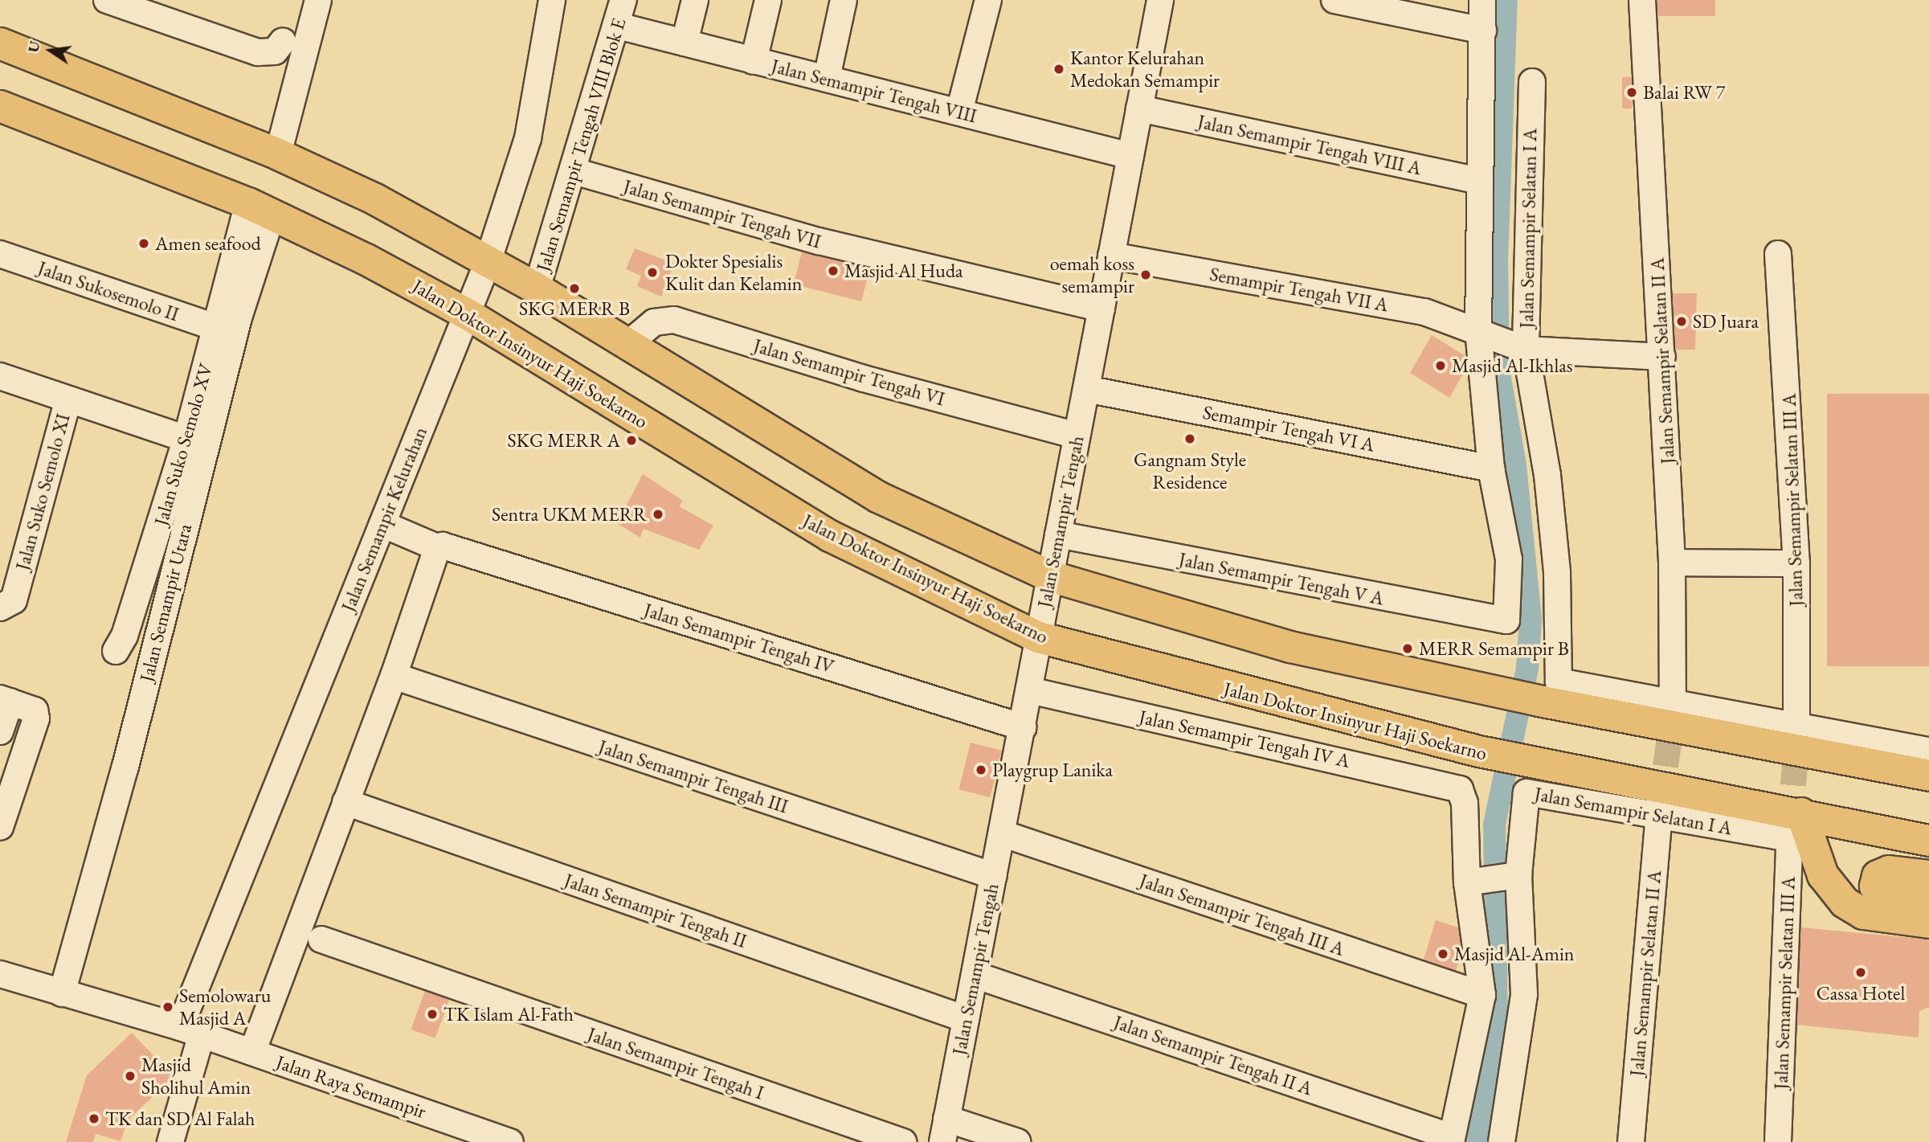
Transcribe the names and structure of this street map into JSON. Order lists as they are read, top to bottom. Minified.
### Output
{"streets":{"main road":["Jalan Doktor Insinyur Haji Soekarno"],"street":["Jalan Semampir Tengah VIII","Jalan Semampir Tengah VIII Blok E","Jalan Semampir Tengah VIII A","Jalan Semampir Tengah VII","Jalan Semampir Selatan I A","Semampir Tengah VII A","Jalan Sukosemolo II","Jalan Semampir Selatan II A","Jalan Semampir Tengah VI","Semampir Tengah VI A","Jalan Suko Semolo XV","Jalan Suko Semolo XI","Jalan Semampir Selatan III A","Jalan Semampir Kelurahan","Jalan Semampir Tengah","Jalan Semampir Tengah V A","Jalan Semampir Utara","Jalan Semampir Tengah IV","Jalan Semampir Tengah IV A","Jalan Semampir Tengah III","Jalan Semampir Tengah II","Jalan Semampir Tengah III A","Jalan Semampir Tengah II A","Jalan Semampir Tengah I","Jalan Raya Semampir"]},"crossings":[["Jalan Semampir Tengah VIII","Jalan Semampir Tengah VIII Blok E"],["Jalan Semampir Tengah VIII","Jalan Semampir Tengah"],["Jalan Semampir Tengah VIII Blok E","Jalan Semampir Tengah VII"],["Jalan Semampir Tengah VIII A","Jalan Semampir Tengah"],["Jalan Semampir Tengah VII","Jalan Semampir Tengah"],["Jalan Semampir Selatan I A","Semampir Tengah VII A"],["Jalan Semampir Selatan I A","Jalan Doktor Insinyur Haji Soekarno"],["Jalan Semampir Selatan I A","Jalan Semampir Selatan II A"],["Jalan Semampir Selatan I A","Jalan Semampir Selatan III A"],["Semampir Tengah VII A","Jalan Semampir Tengah"],["Jalan Sukosemolo II","Jalan Suko Semolo XV"],["Jalan Doktor Insinyur Haji Soekarno","Jalan Suko Semolo XV"],["Jalan Doktor Insinyur Haji Soekarno","Jalan Semampir Selatan III A"],["Jalan Doktor Insinyur Haji Soekarno","Jalan Semampir Kelurahan"],["Jalan Doktor Insinyur Haji Soekarno","Jalan Semampir Tengah"],["Jalan Doktor Insinyur Haji Soekarno","Jalan Semampir Utara"],["Jalan Semampir Tengah VI","Jalan Semampir Tengah"],["Semampir Tengah VI A","Jalan Semampir Tengah"],["Semampir Tengah VI A","Jalan Semampir Tengah V A"],["Jalan Suko Semolo XV","Jalan Semampir Utara"],["Jalan Semampir Kelurahan","Jalan Semampir Tengah IV"],["Jalan Semampir Kelurahan","Jalan Raya Semampir"],["Jalan Semampir Tengah","Jalan Semampir Tengah V A"],["Jalan Semampir Tengah","Jalan Semampir Tengah IV"],["Jalan Semampir Tengah","Jalan Semampir Tengah IV A"],["Jalan Semampir Tengah","Jalan Semampir Tengah III"],["Jalan Semampir Tengah","Jalan Semampir Tengah II"],["Jalan Semampir Tengah","Jalan Semampir Tengah III A"],["Jalan Semampir Tengah","Jalan Semampir Tengah II A"],["Jalan Semampir Utara","Jalan Raya Semampir"]],"places":["Kantor Kelurahan Medokan Semampir","Balai RW 7","Amen seafood","Masjid Al Huda","Dokter Spesialis Kulit dan Kelamin","oemah koss semampir","SKG MERR B","SD Juara","Masjid Al-Ikhlas","Gangnam Style Residence","SKG MERR A","Sentra UKM MERR","MERR Semampir B","Playgrup Lanika","Masjid Al-Amin","Cassa Hotel","Semolowaru Masjid A","TK Islam Al-Fath","Masjid Sholihul Amin","TK dan SD Al Falah"],"north":"left"}
